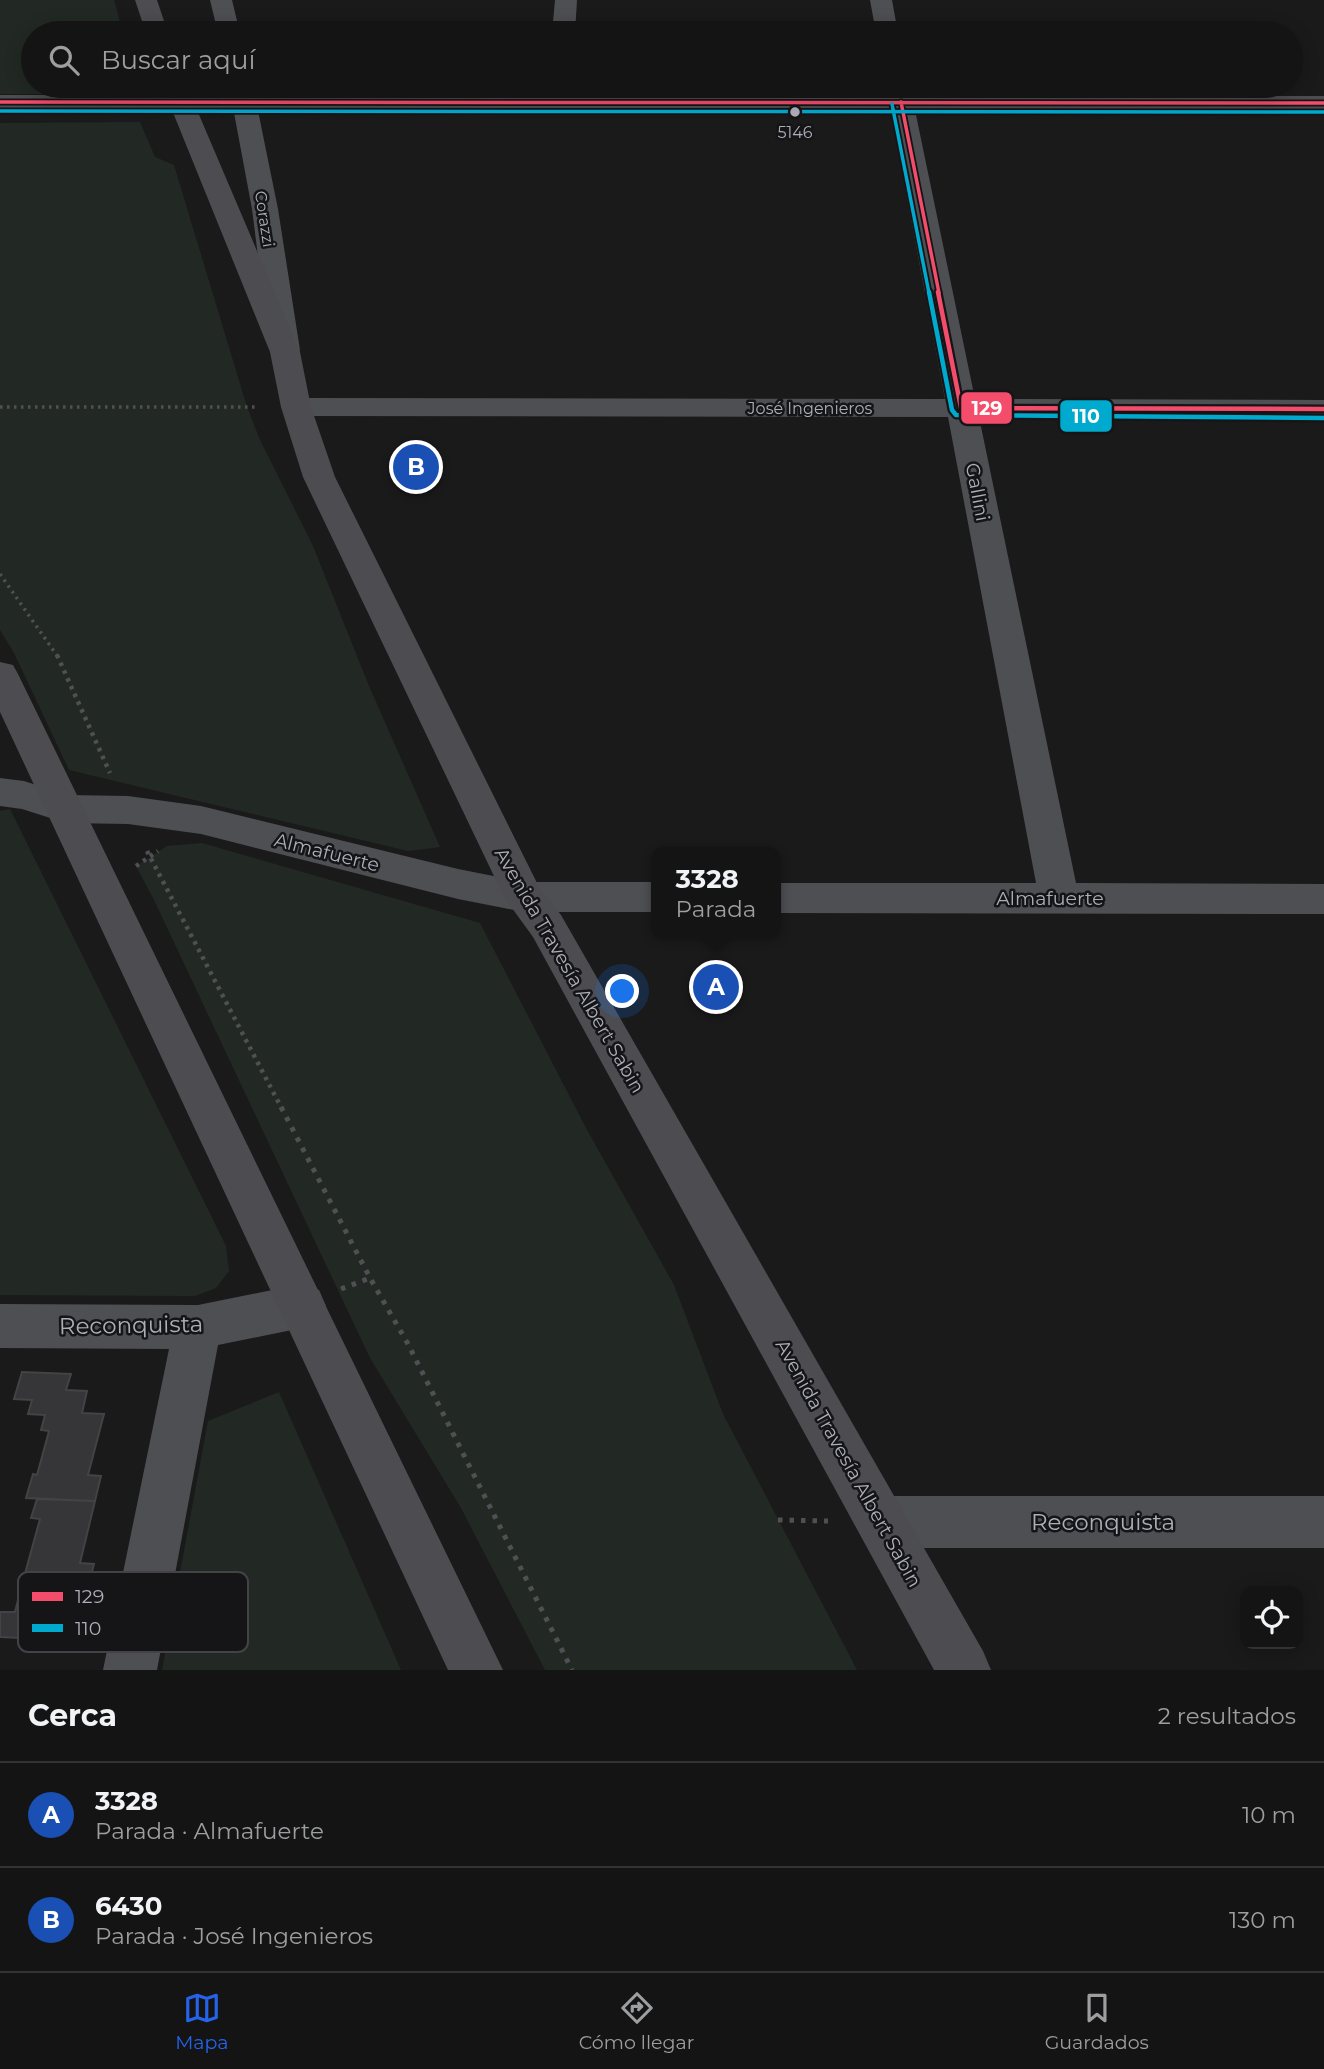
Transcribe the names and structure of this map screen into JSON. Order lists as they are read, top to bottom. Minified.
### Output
{"streets":{"main road":["Avenida Travesía Albert Sabin"],"street":["Corazzi","José Ingenieros","Gallini","Almafuerte","Reconquista"]},"crossings":[["Corazzi","Avenida Travesía Albert Sabin"],["José Ingenieros","Gallini"],["José Ingenieros","Avenida Travesía Albert Sabin"],["Gallini","Almafuerte"],["Almafuerte","Avenida Travesía Albert Sabin"],["Avenida Travesía Albert Sabin","Reconquista"]],"places":["5146"],"lines":["transit line 129","transit line 110"],"legend":["129","110"],"page":{"search":"Buscar aquí","pins":["B","A"],"popup":["3328","Parada"],"heading":["Cerca","2 resultados"],"list":[{"mark":"A","name":"3328","note":"Parada · Almafuerte","value":"10 m"},{"mark":"B","name":"6430","note":"Parada · José Ingenieros","value":"130 m"}],"nav":["Mapa","Cómo llegar","Guardados"]}}
